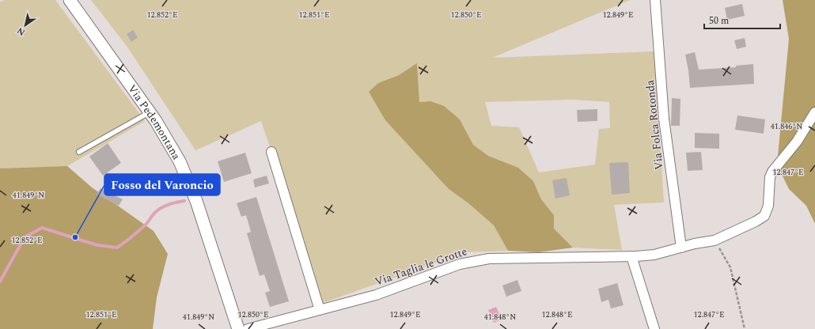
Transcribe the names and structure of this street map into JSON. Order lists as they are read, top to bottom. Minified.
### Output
{"streets":{"street":["Via Pedemontana","Via Folca Rotonda","Via Taglia le Grotte"]},"crossings":[["Via Folca Rotonda","Via Taglia le Grotte"]],"places":["Fosso del Varoncio"],"scale_bar":"50 m","north":"bottom left","coordinates":["12.852°E","12.851°E","12.850°E","12.849°E","41.846°N","12.847°E","41.849°N","12.848°E","41.848°N"]}
